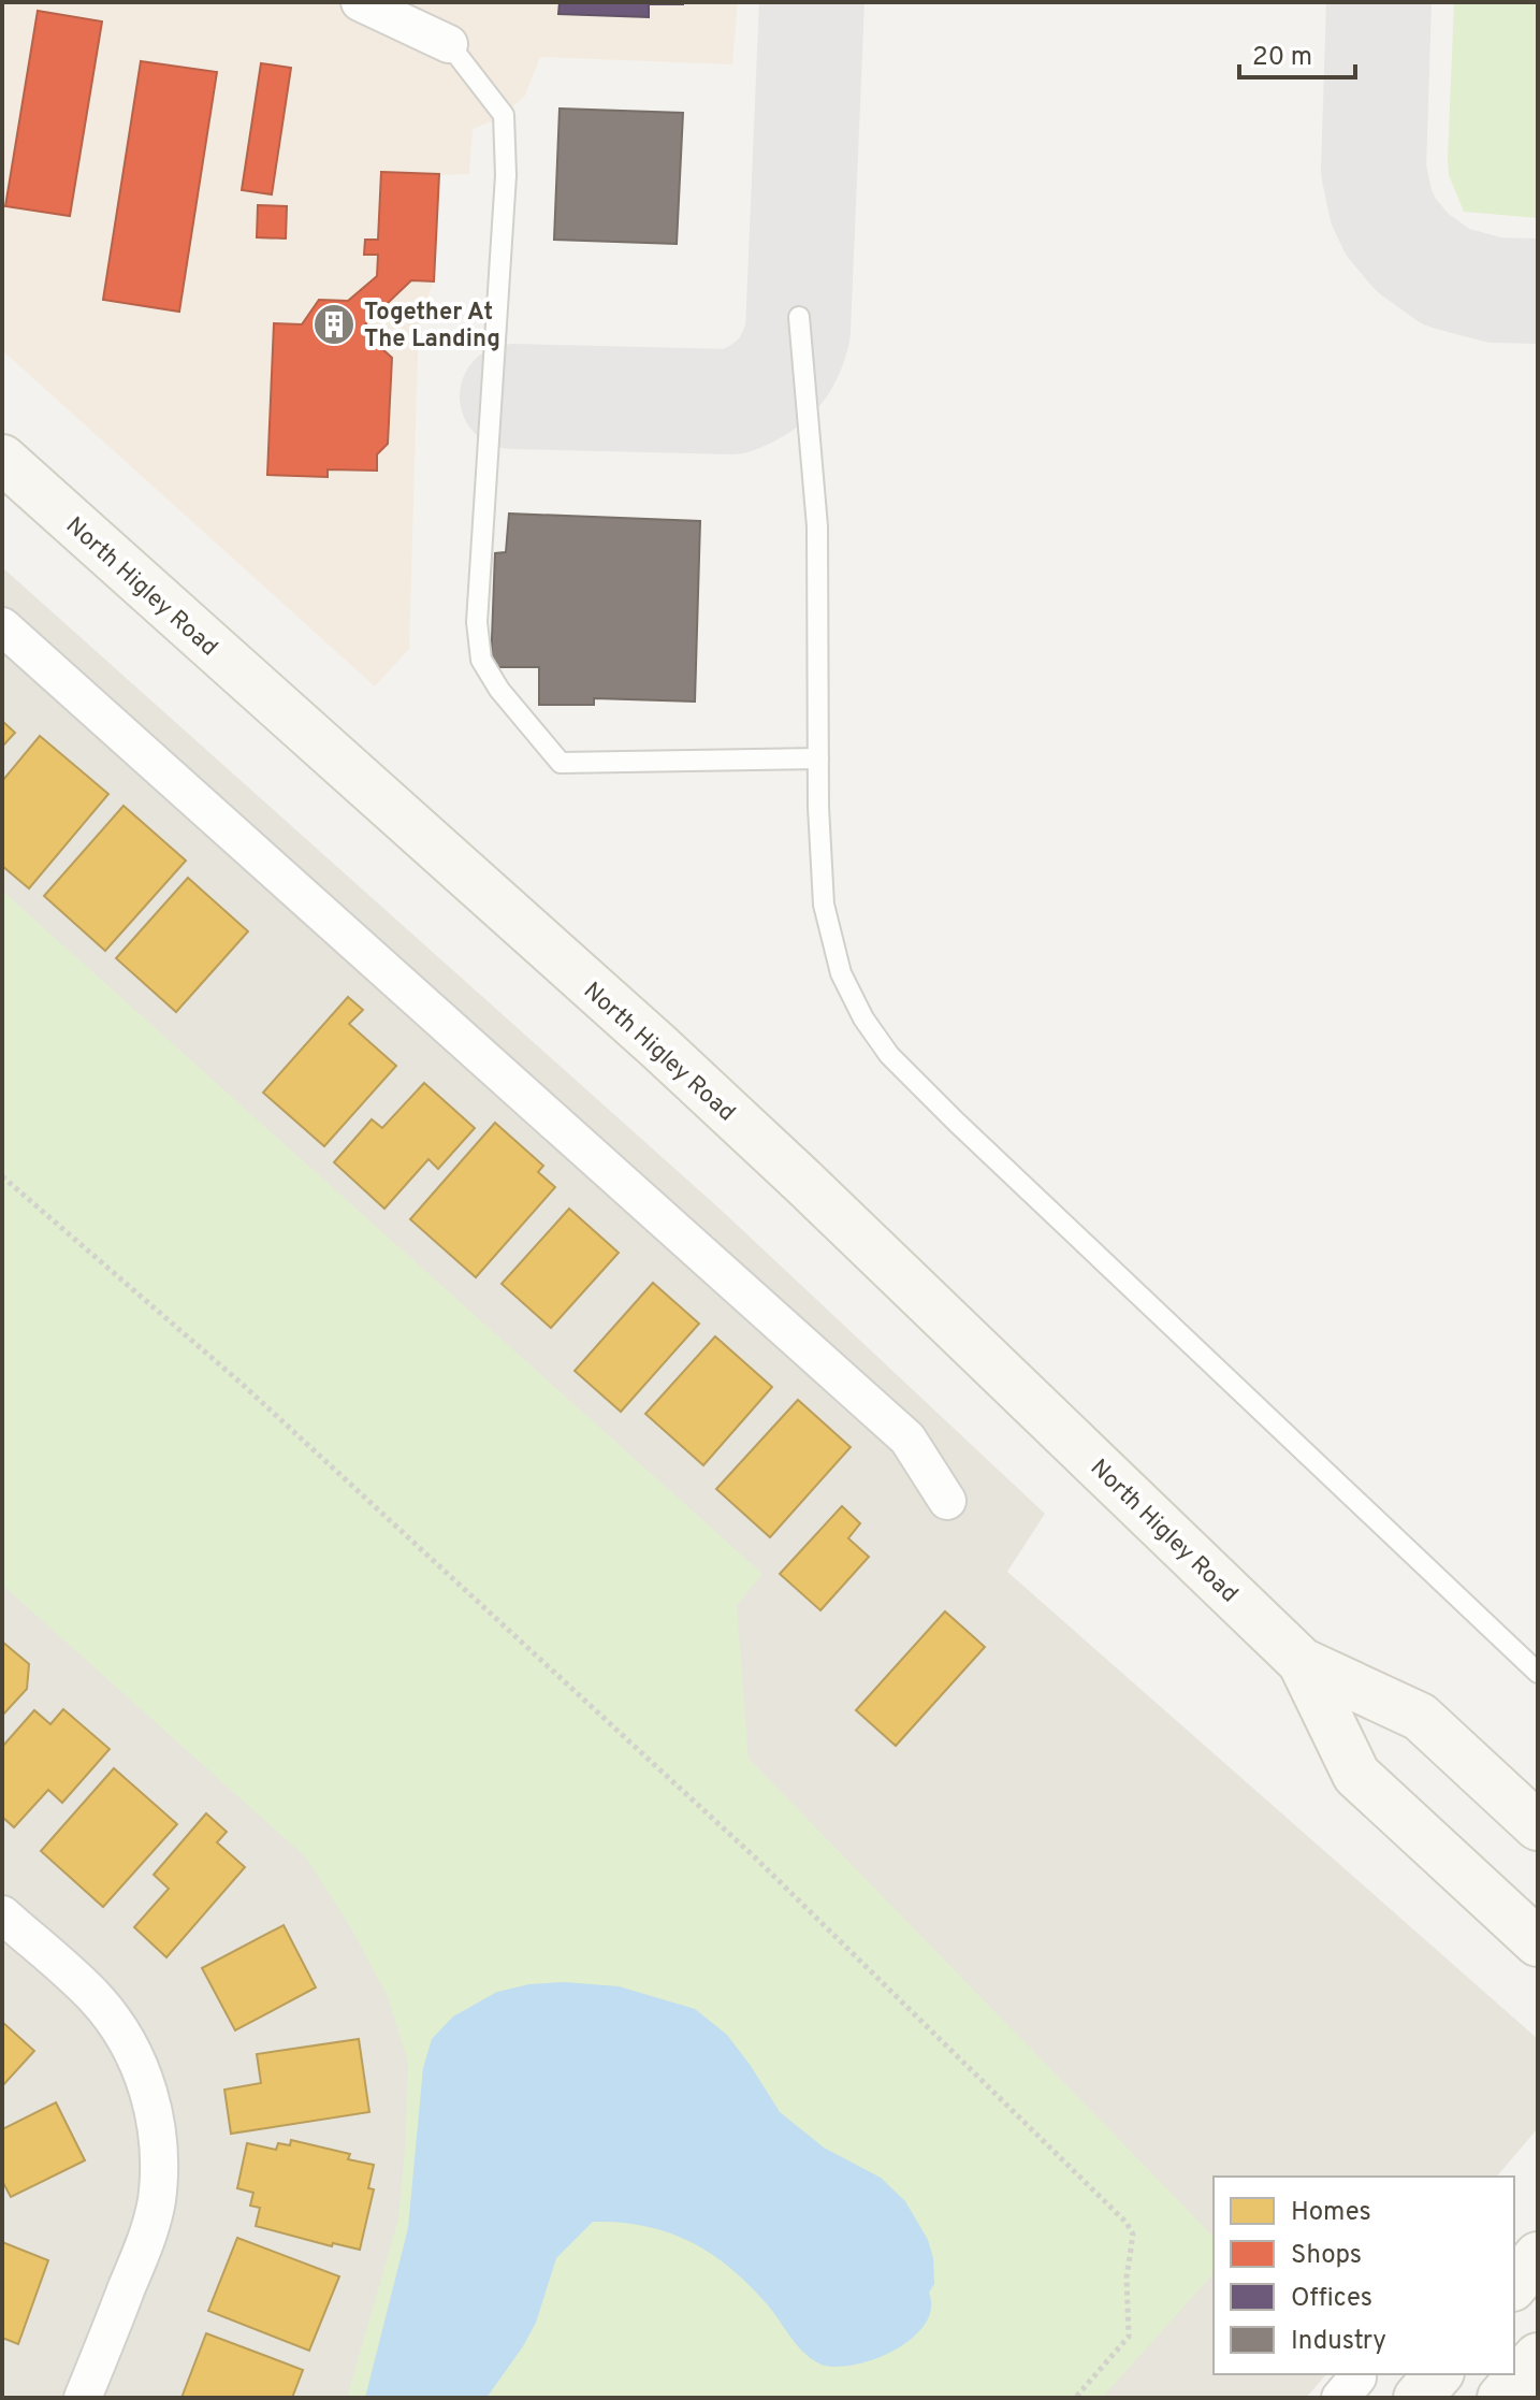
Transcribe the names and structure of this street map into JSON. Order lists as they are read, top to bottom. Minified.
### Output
{"streets":{"main road":["North Higley Road"]},"places":{"building":["Together At The Landing"]},"legend":["Homes","Shops","Offices","Industry"],"scale_bar":"20 m"}
